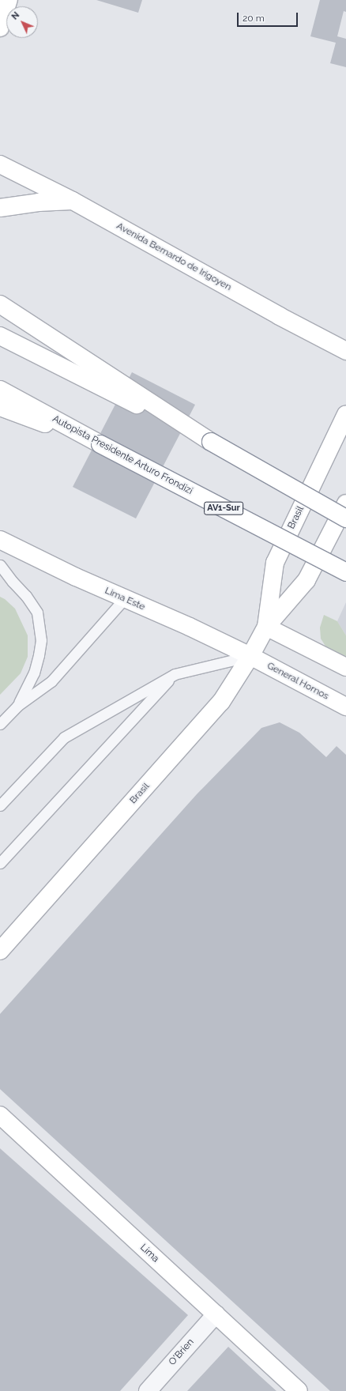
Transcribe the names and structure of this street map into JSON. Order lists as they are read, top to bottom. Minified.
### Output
{"streets":{"main road":["Avenida Bernardo de Irigoyen","Autopista Presidente Arturo Frondizi","AV1-Sur","Brasil","Lima Este","General Hornos","Lima"],"street":["O'Brien"]},"crossings":[["Brasil","Lima Este"],["Brasil","General Hornos"],["Lima Este","General Hornos"],["Lima","O'Brien"]],"scale_bar":"20 m","north":"top left"}
